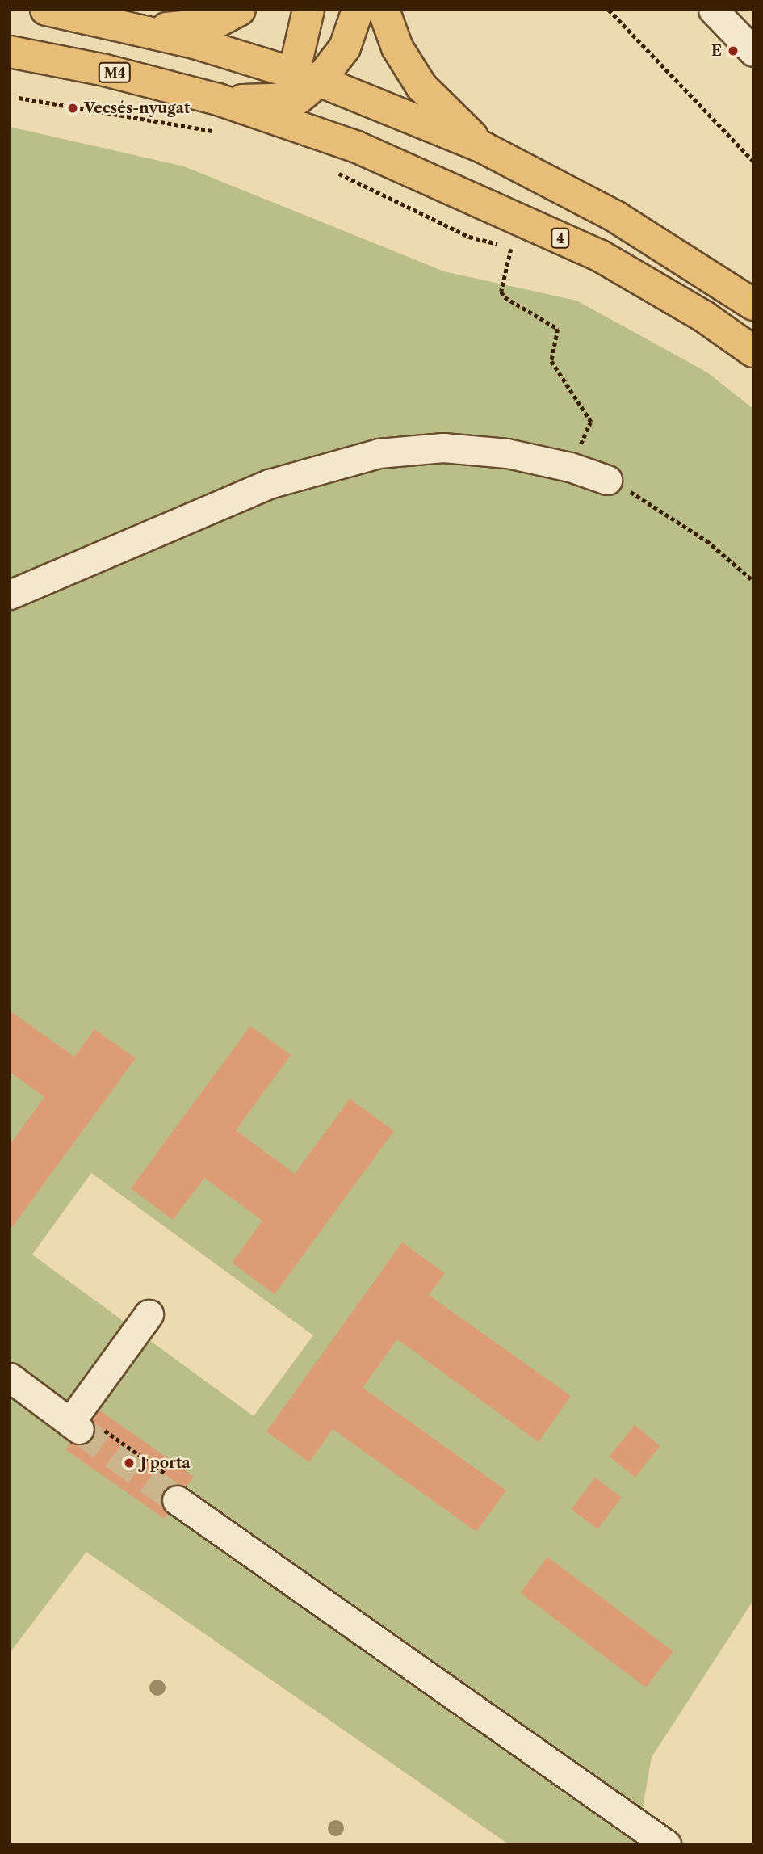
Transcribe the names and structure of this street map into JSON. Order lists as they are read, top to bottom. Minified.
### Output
{"streets":{"main road":["M4","4"]},"places":["E","Vecsés-nyugat","J porta"]}
